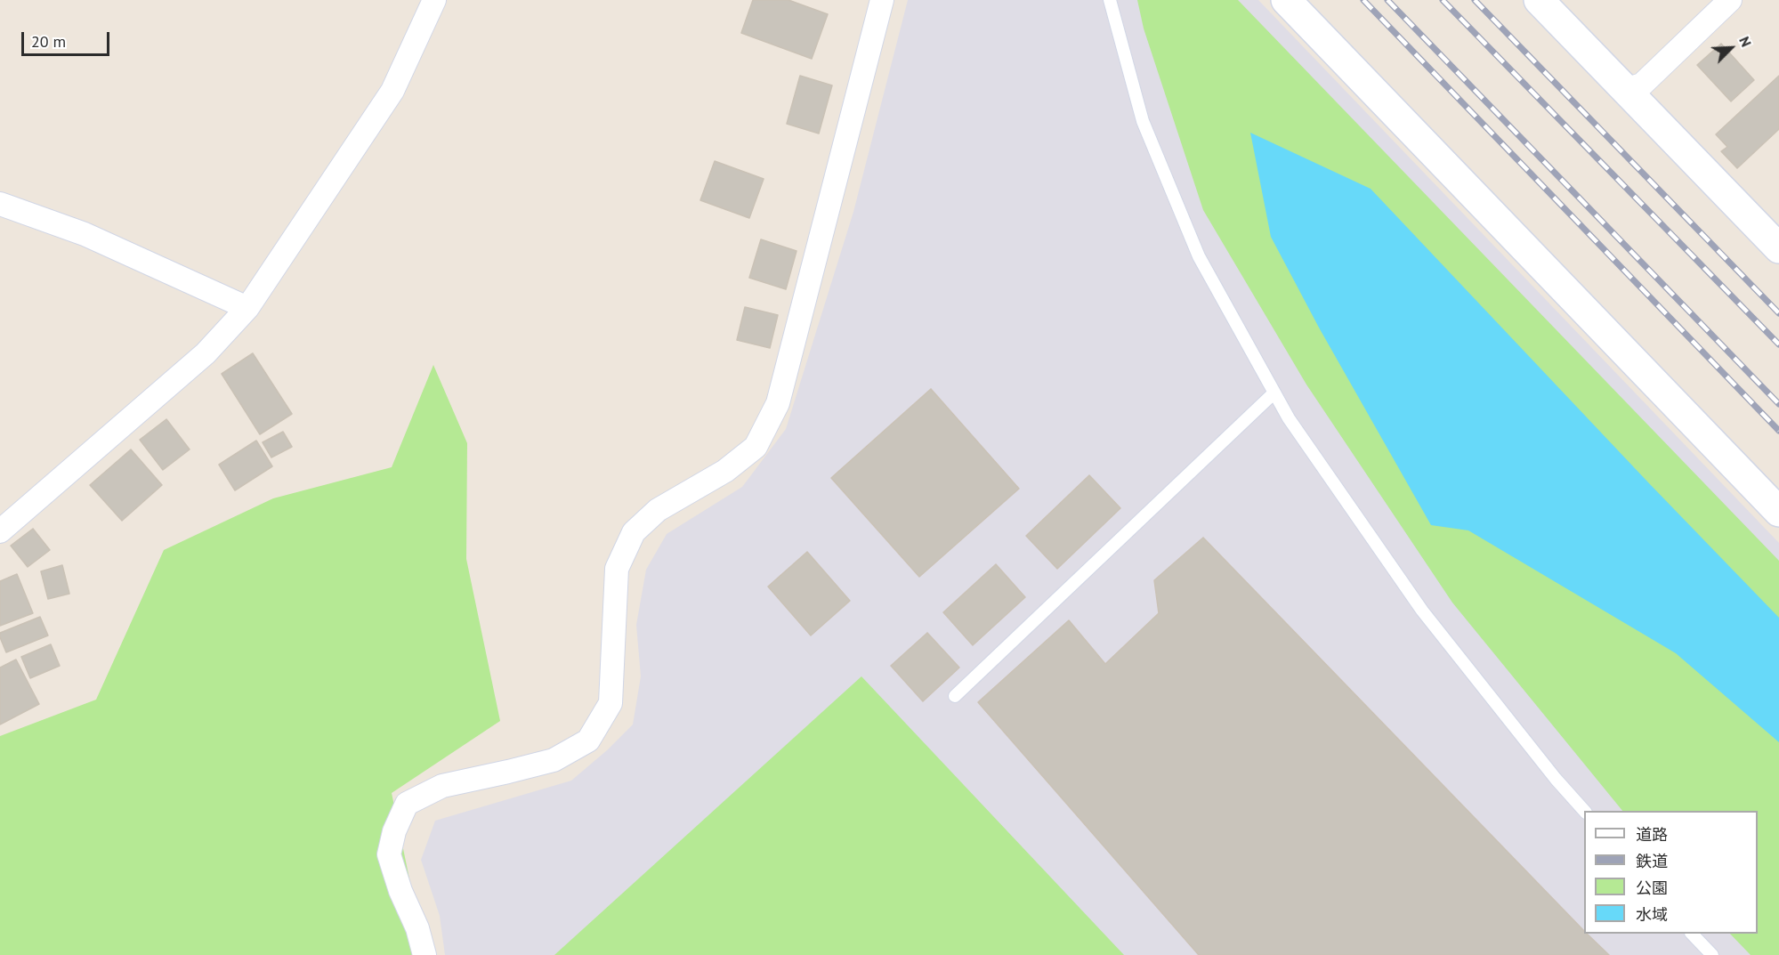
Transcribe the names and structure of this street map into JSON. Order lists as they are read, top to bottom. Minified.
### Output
{"legend":["道路","鉄道","公園","水域"],"scale_bar":"20 m","north":"top right"}
